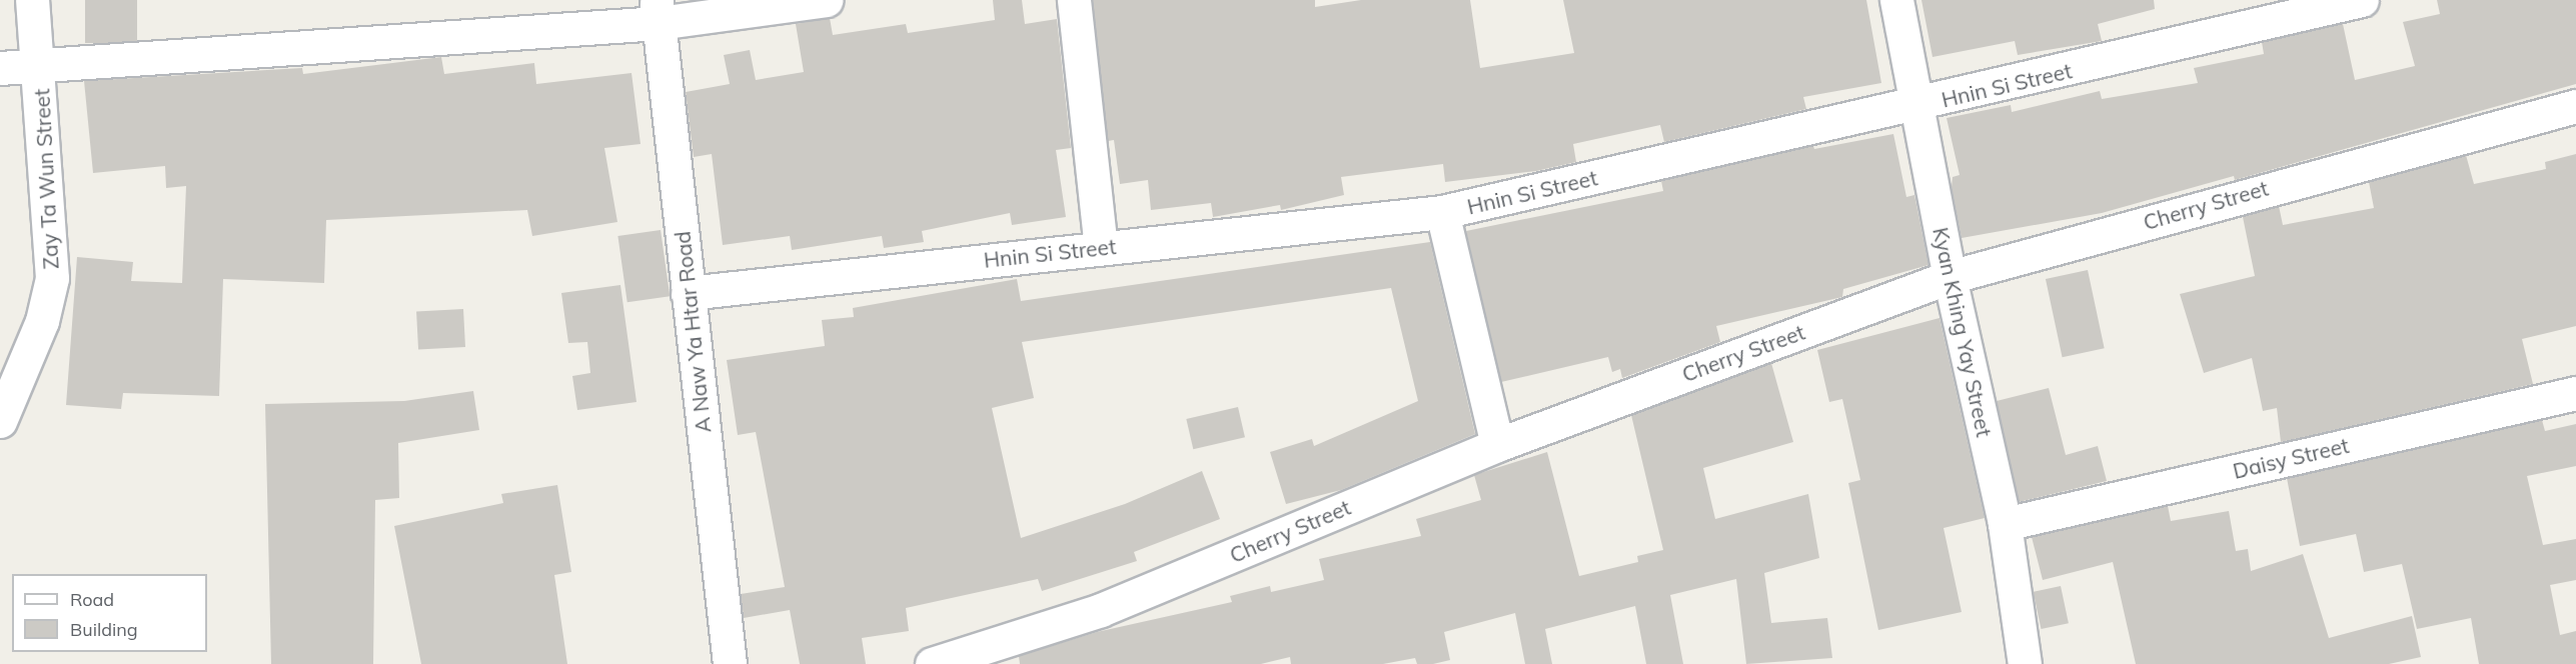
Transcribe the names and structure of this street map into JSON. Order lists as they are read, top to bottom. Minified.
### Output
{"streets":{"street":["Hnin Si Street","Zay Ta Wun Street","Cherry Street","A Naw Ya Htar Road","Kyan Khing Yay Street","Daisy Street"]},"crossings":[["Hnin Si Street","A Naw Ya Htar Road"],["Hnin Si Street","Kyan Khing Yay Street"],["Cherry Street","Kyan Khing Yay Street"],["Kyan Khing Yay Street","Daisy Street"]],"legend":["Road","Building"]}
